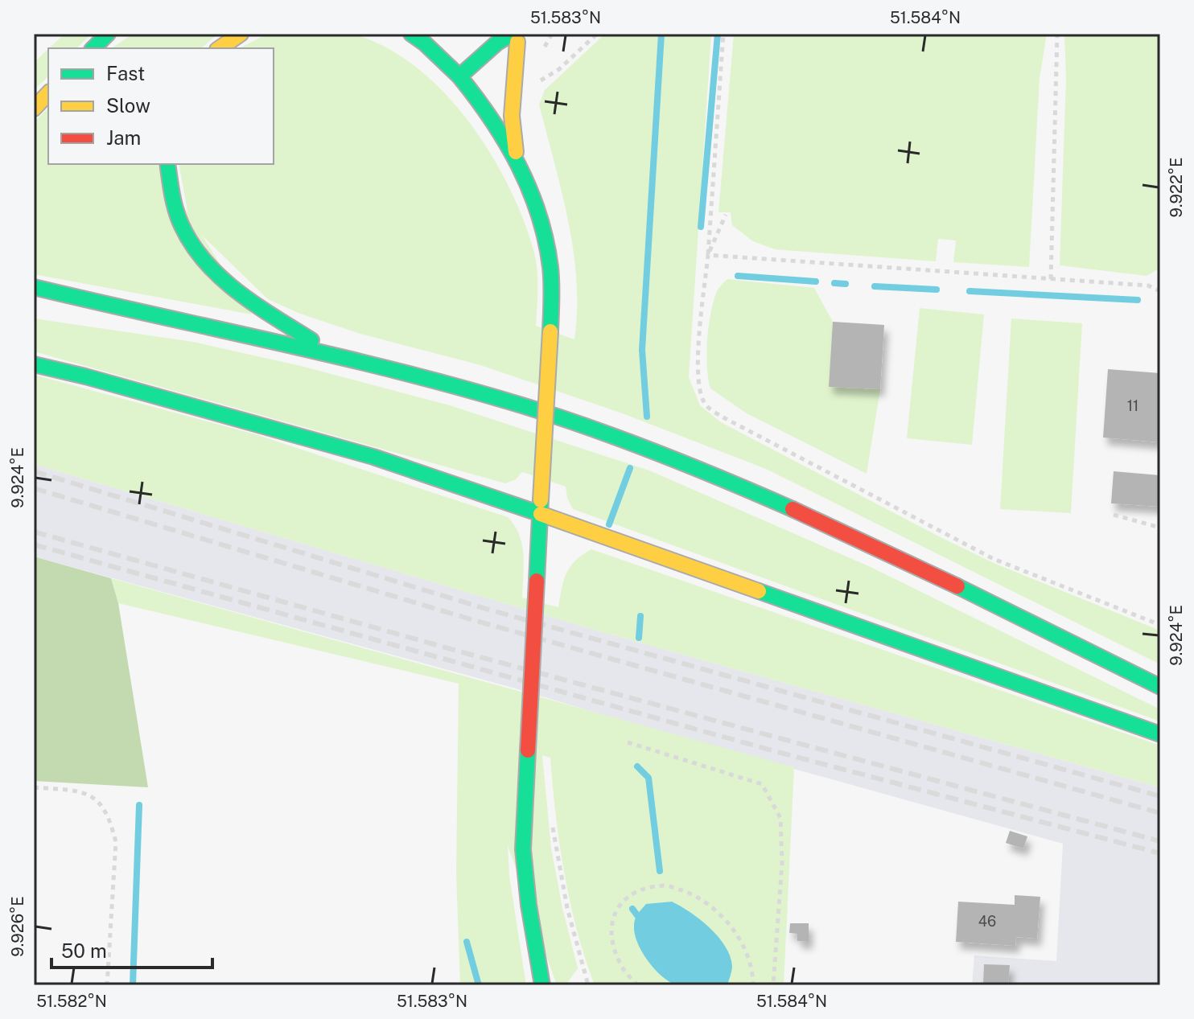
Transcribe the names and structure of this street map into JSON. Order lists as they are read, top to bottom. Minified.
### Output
{"house_numbers":["11","46"],"legend":["Fast","Slow","Jam"],"scale_bar":"50 m","coordinates":["51.583°N","51.584°N","9.922°E","9.924°E","9.926°E","51.582°N"]}
